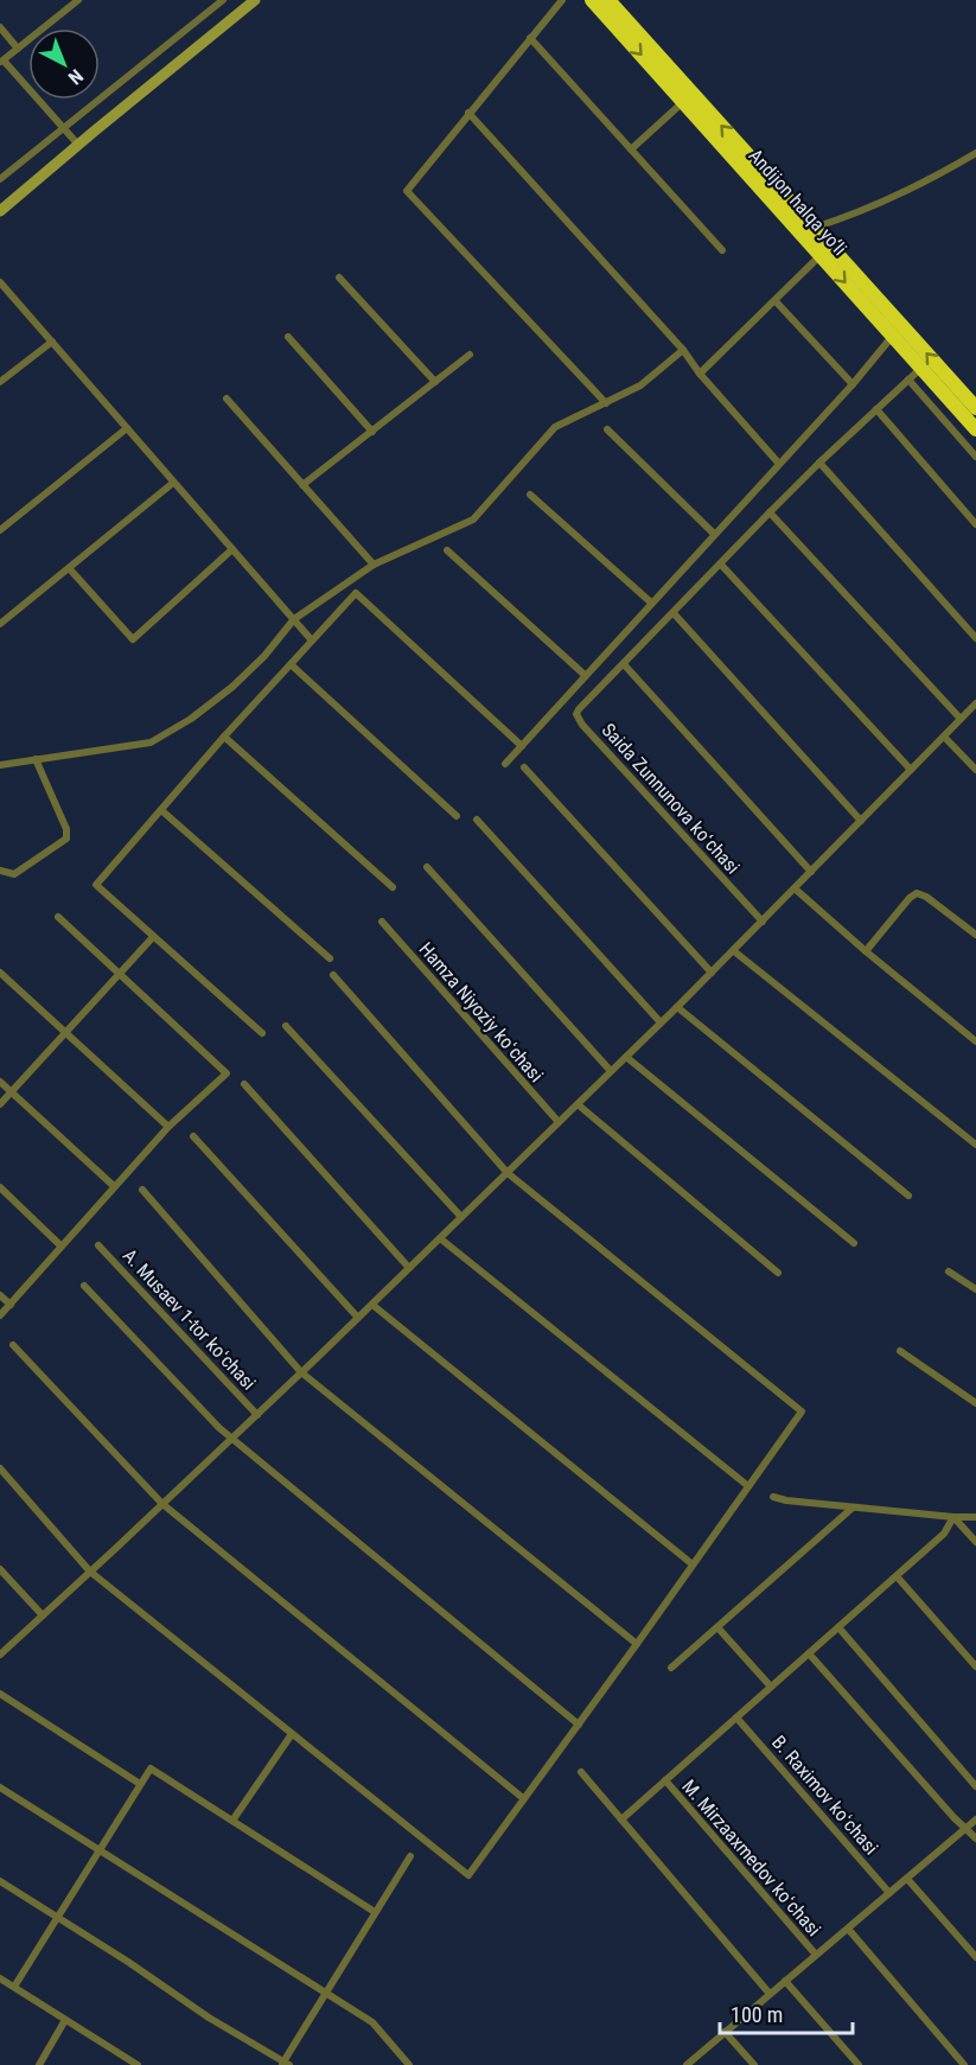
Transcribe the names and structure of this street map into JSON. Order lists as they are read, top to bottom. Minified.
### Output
{"streets":{"highway":["Andijon halqa yo‘li"],"street":["Saida Zunnunova koʻchasi","Hamza Niyoziy koʻchasi","A. Musaev 1-tor koʻchasi","B. Raximov koʻchasi","M. Mirzaaxmedov koʻchasi"]},"scale_bar":"100 m","north":"bottom right"}
